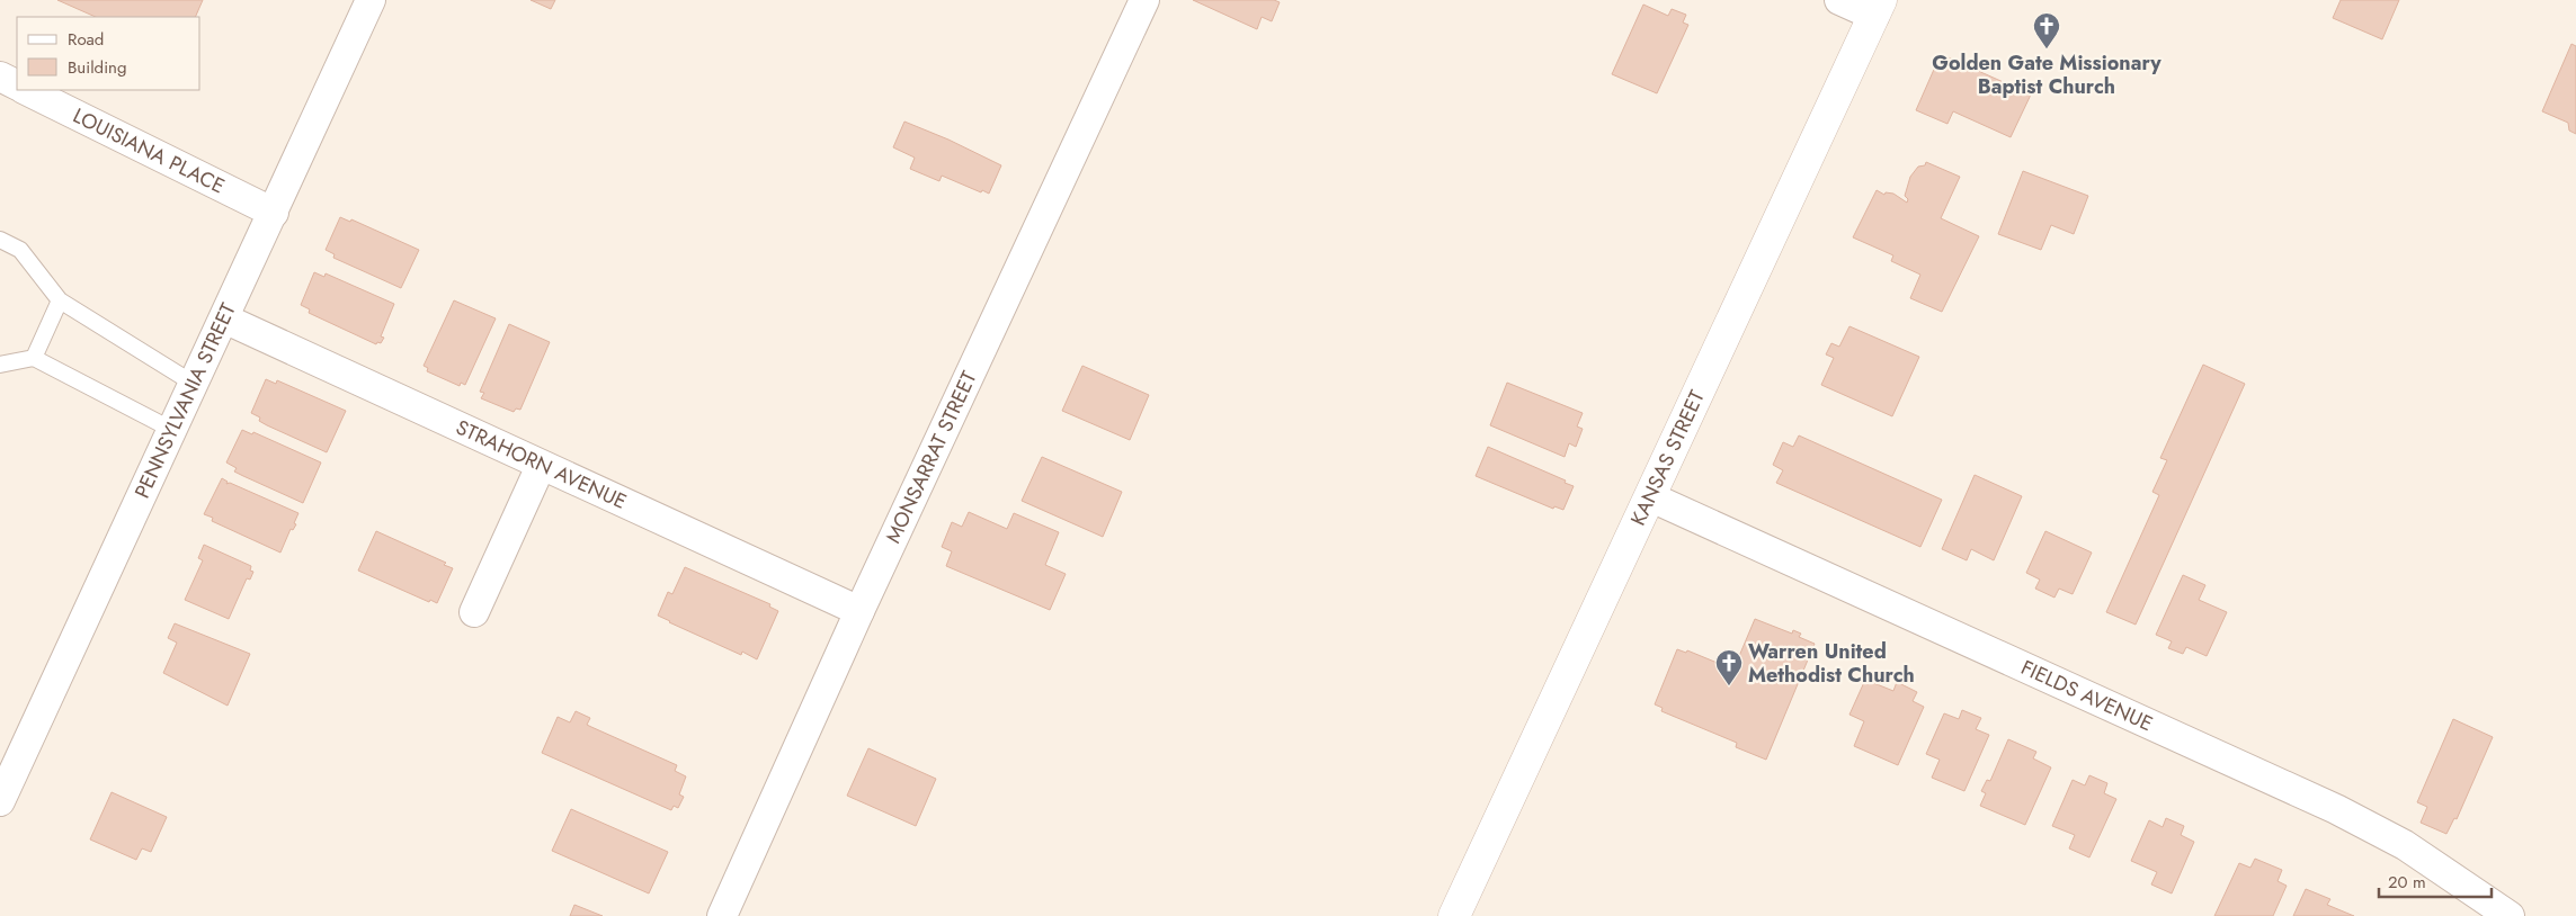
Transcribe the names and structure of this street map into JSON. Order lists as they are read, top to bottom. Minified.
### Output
{"streets":{"street":["LOUISIANA PLACE","PENNSYLVANIA STREET","MONSARRAT STREET","KANSAS STREET","STRAHORN AVENUE","FIELDS AVENUE"]},"crossings":[["LOUISIANA PLACE","PENNSYLVANIA STREET"],["PENNSYLVANIA STREET","STRAHORN AVENUE"],["MONSARRAT STREET","STRAHORN AVENUE"],["KANSAS STREET","FIELDS AVENUE"]],"places":{"church":["Golden Gate Missionary Baptist Church","Warren United Methodist Church"]},"legend":["Road","Building"],"scale_bar":"20 m"}
